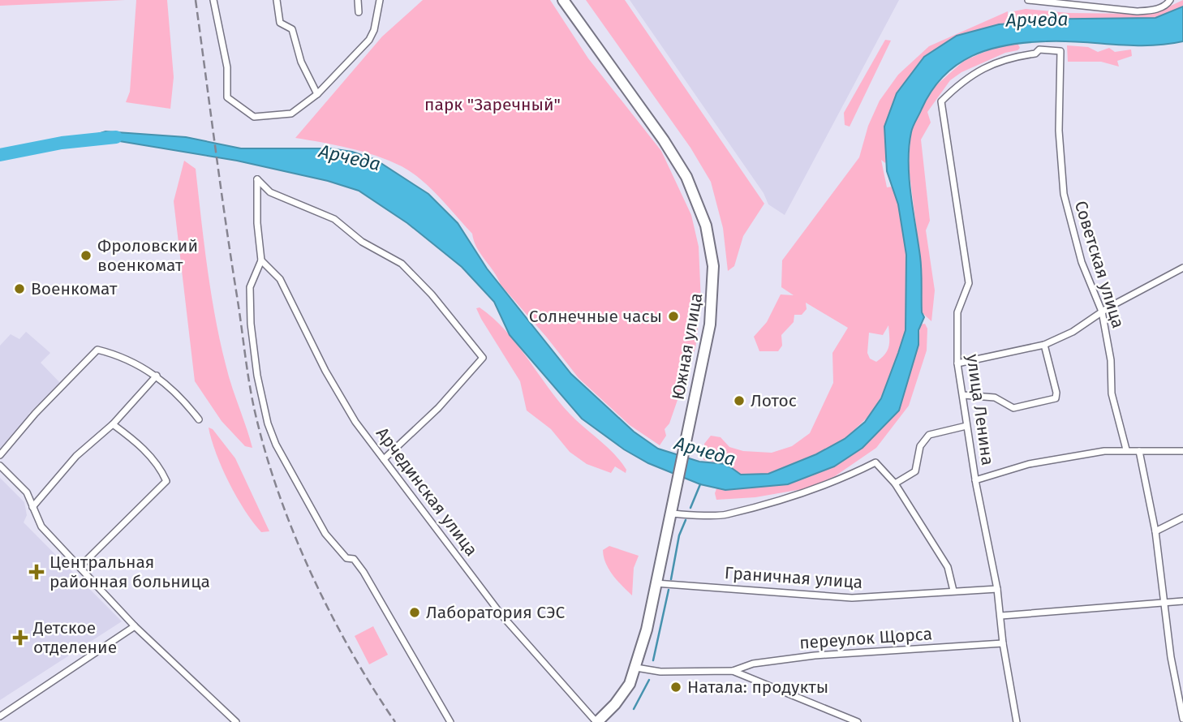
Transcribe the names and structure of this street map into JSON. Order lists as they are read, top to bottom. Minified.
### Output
{"streets":{"main road":["Южная улица"],"street":["Советская улица","улица Ленина","Арчединская улица","Граничная улица","переулок Щорса"]},"crossings":[["Советская улица","улица Ленина"],["Южная улица","Арчединская улица"],["Южная улица","Граничная улица"],["улица Ленина","Граничная улица"],["улица Ленина","переулок Щорса"]],"water":["Арчеда"],"parks":["парк \"Заречный\""],"places":{"other":["Фроловский военкомат","Военкомат","Солнечные часы","Лотос","Лаборатория СЭС","Натала: продукты"],"health":["Центральная районная больница","Детское отделение"]}}
